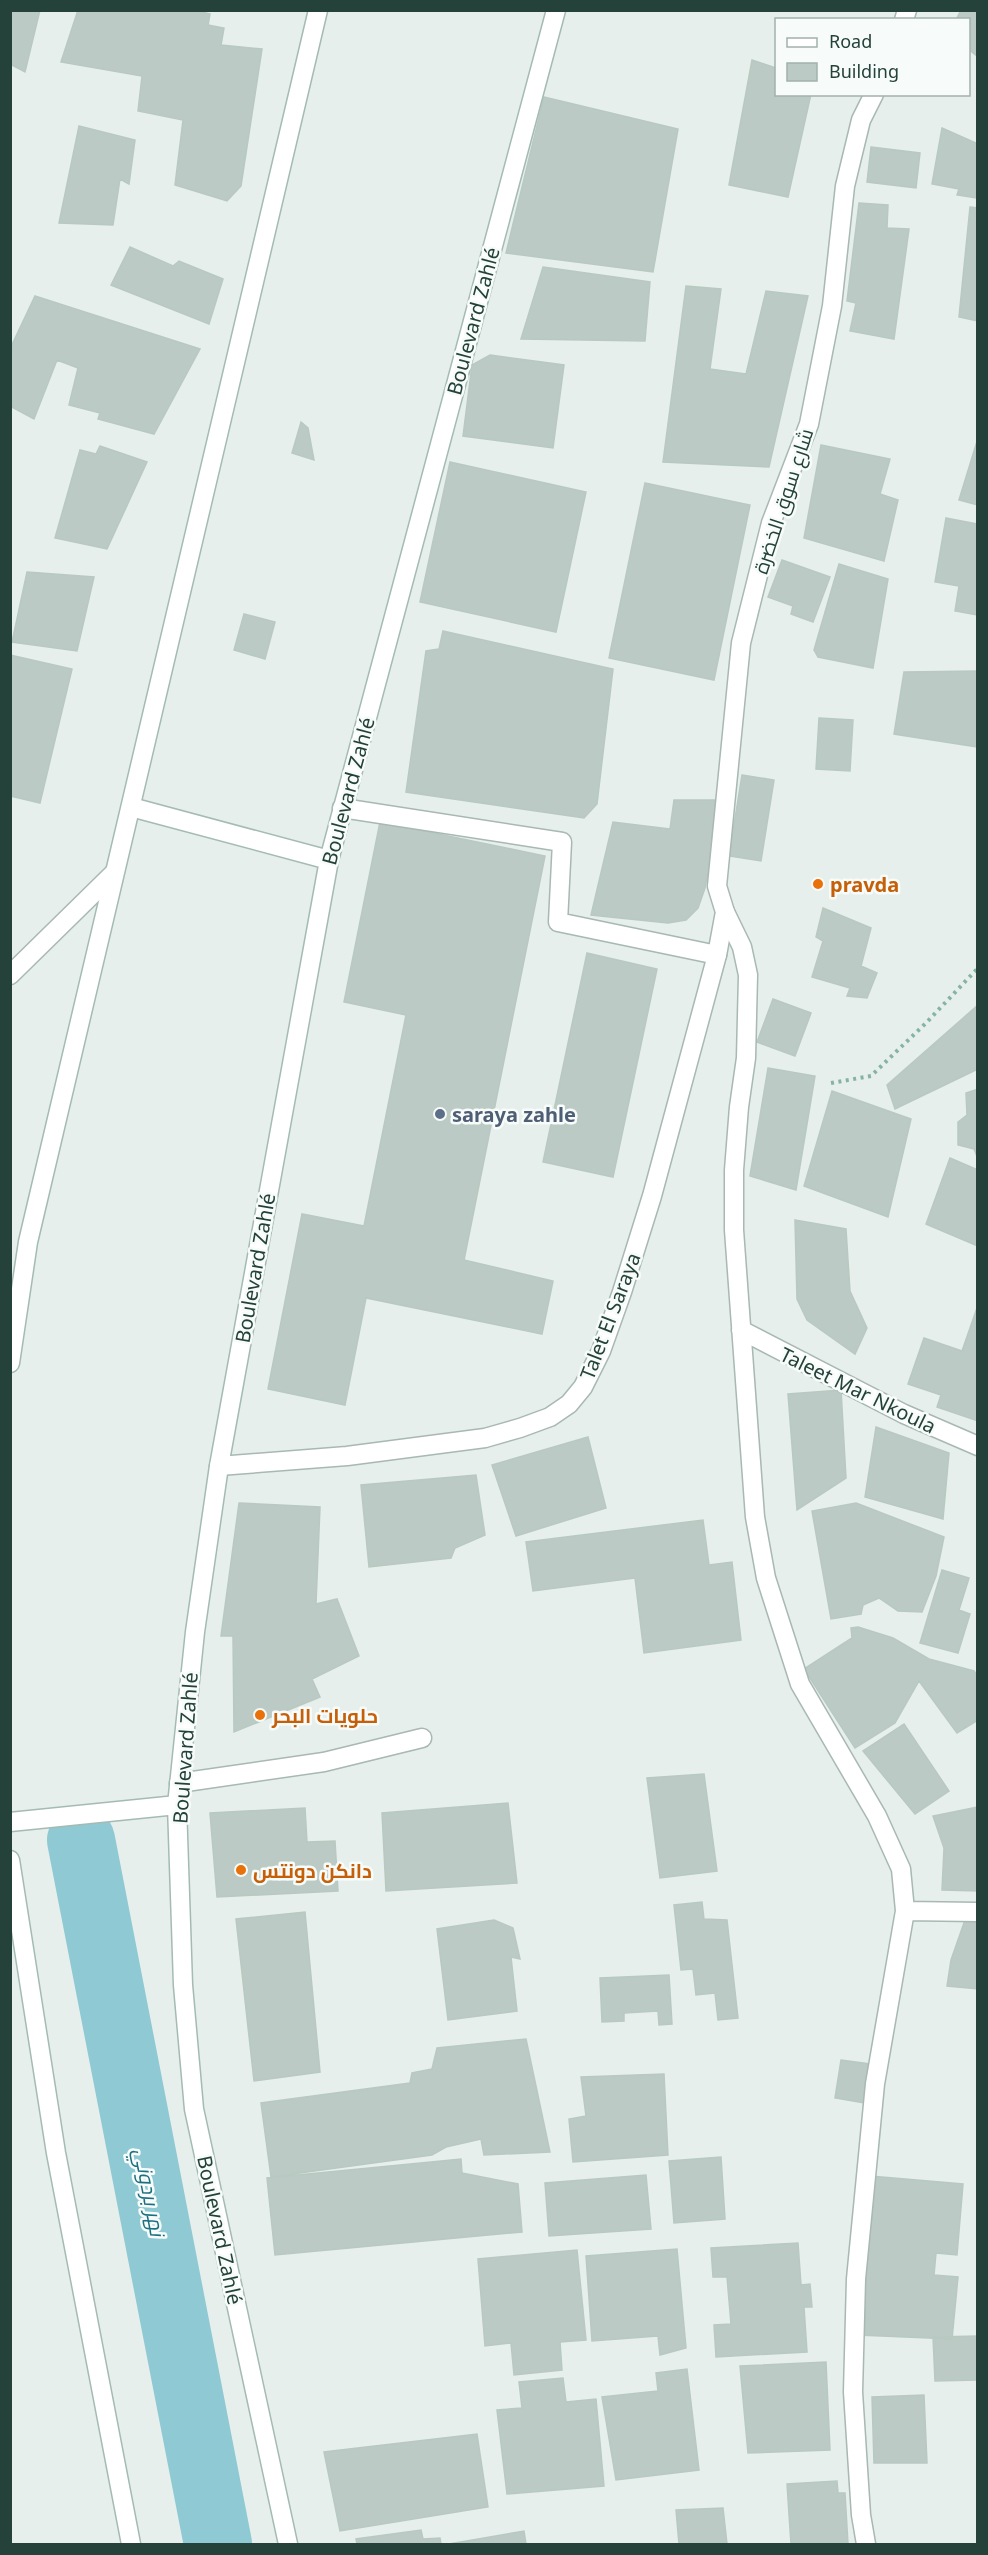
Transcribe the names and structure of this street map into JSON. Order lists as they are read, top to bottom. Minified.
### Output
{"streets":{"main road":["Boulevard Zahlé","شارع سوق الخضرة","Talet El Saraya","Taleet Mar Nkoula"]},"crossings":[["Boulevard Zahlé","Talet El Saraya"],["شارع سوق الخضرة","Talet El Saraya"]],"water":["نهر بردوني"],"places":["pravda","saraya zahle","حلويات البحر","دانكن دونتس"],"legend":["Road","Building"]}
